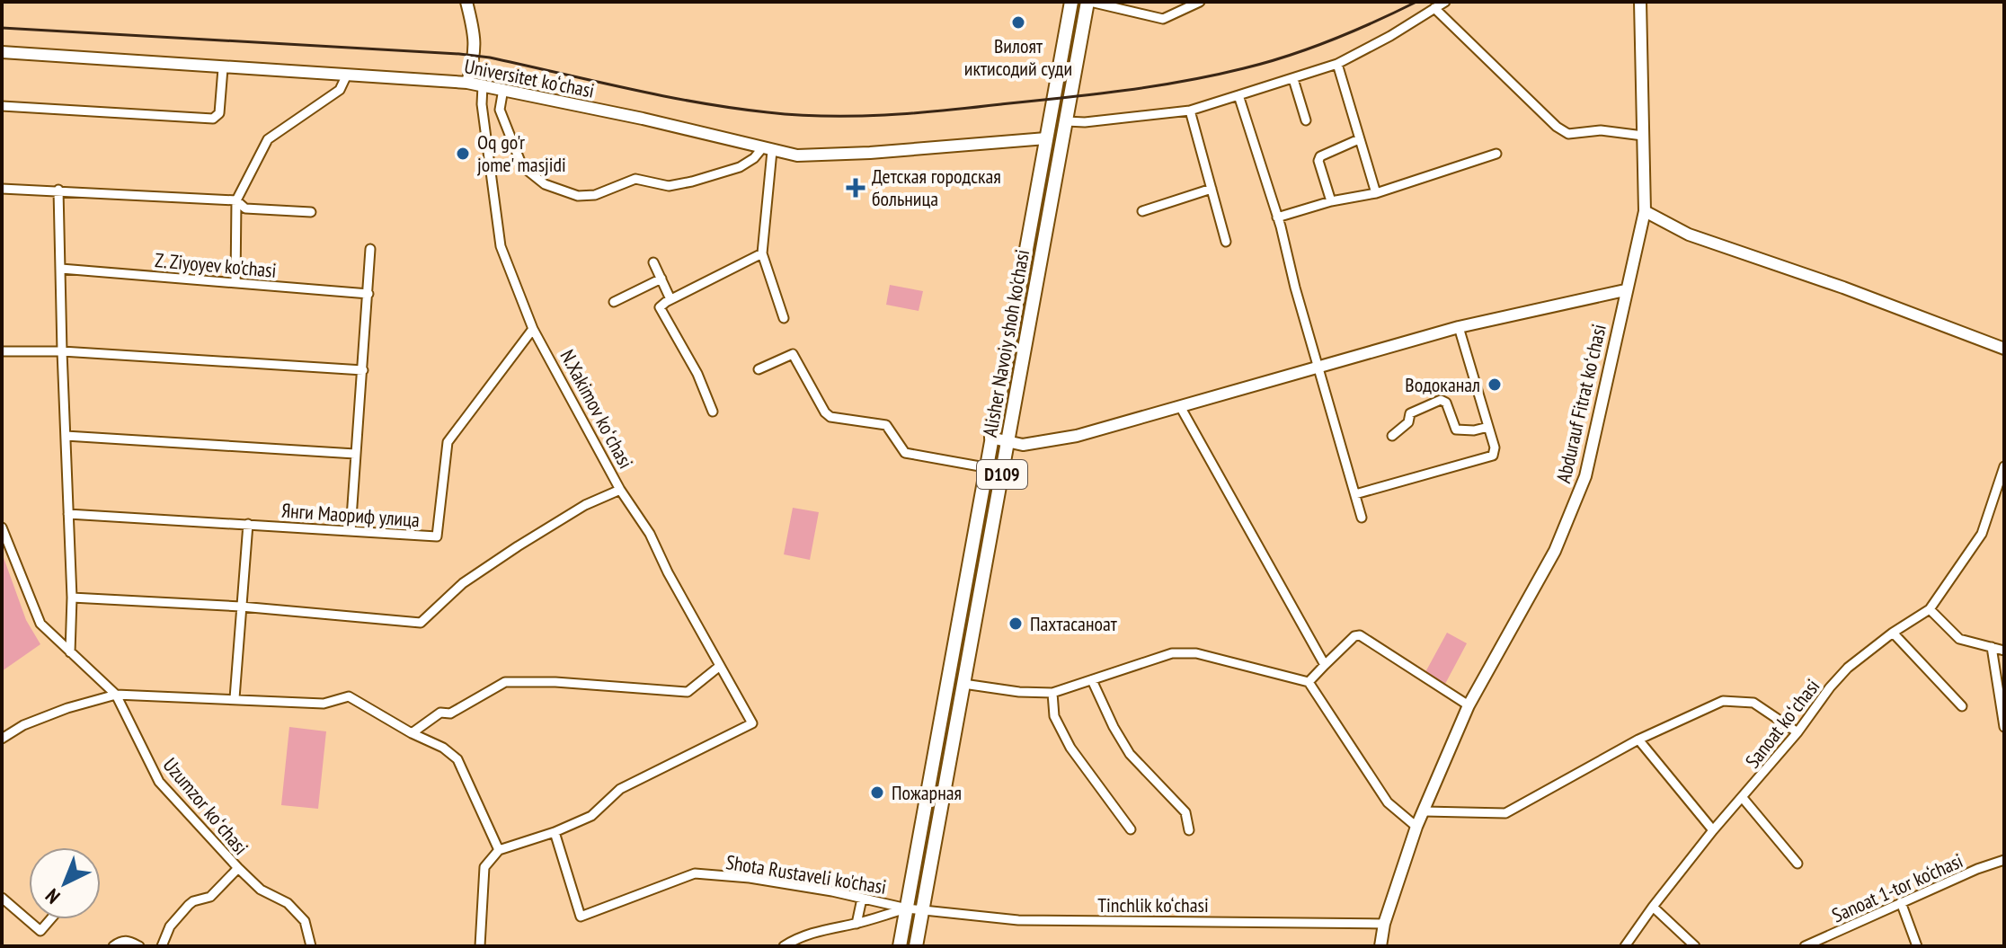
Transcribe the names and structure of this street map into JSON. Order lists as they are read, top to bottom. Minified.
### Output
{"streets":{"main road":["Universitet kо‘chasi","Alisher Navoiy shoh ko'chasi","Abdurauf Fitrat koʻchasi","D109"],"street":["Z. Ziyoyev ko'chasi","N.Xakimov koʻchasi","Янги Маориф улица","Sanoat koʻchasi","Uzumzor koʻchasi","Shota Rustaveli ko'chasi","Sanoat 1-tor ko‘chasi","Tinchlik kо‘chasi"]},"crossings":[["Universitet kо‘chasi","Alisher Navoiy shoh ko'chasi"],["Universitet kо‘chasi","N.Xakimov koʻchasi"],["Alisher Navoiy shoh ko'chasi","Shota Rustaveli ko'chasi"],["Alisher Navoiy shoh ko'chasi","Tinchlik kо‘chasi"],["Abdurauf Fitrat koʻchasi","Tinchlik kо‘chasi"],["N.Xakimov koʻchasi","Янги Маориф улица"],["N.Xakimov koʻchasi","Shota Rustaveli ko'chasi"],["Shota Rustaveli ko'chasi","Tinchlik kо‘chasi"]],"places":{"other":["Вилоят иктисодий суди","Oq go'r jome' masjidi","Водоканал","Пахтасаноат","Пожарная"],"health":["Детская городская больница"]},"north":"bottom left"}
